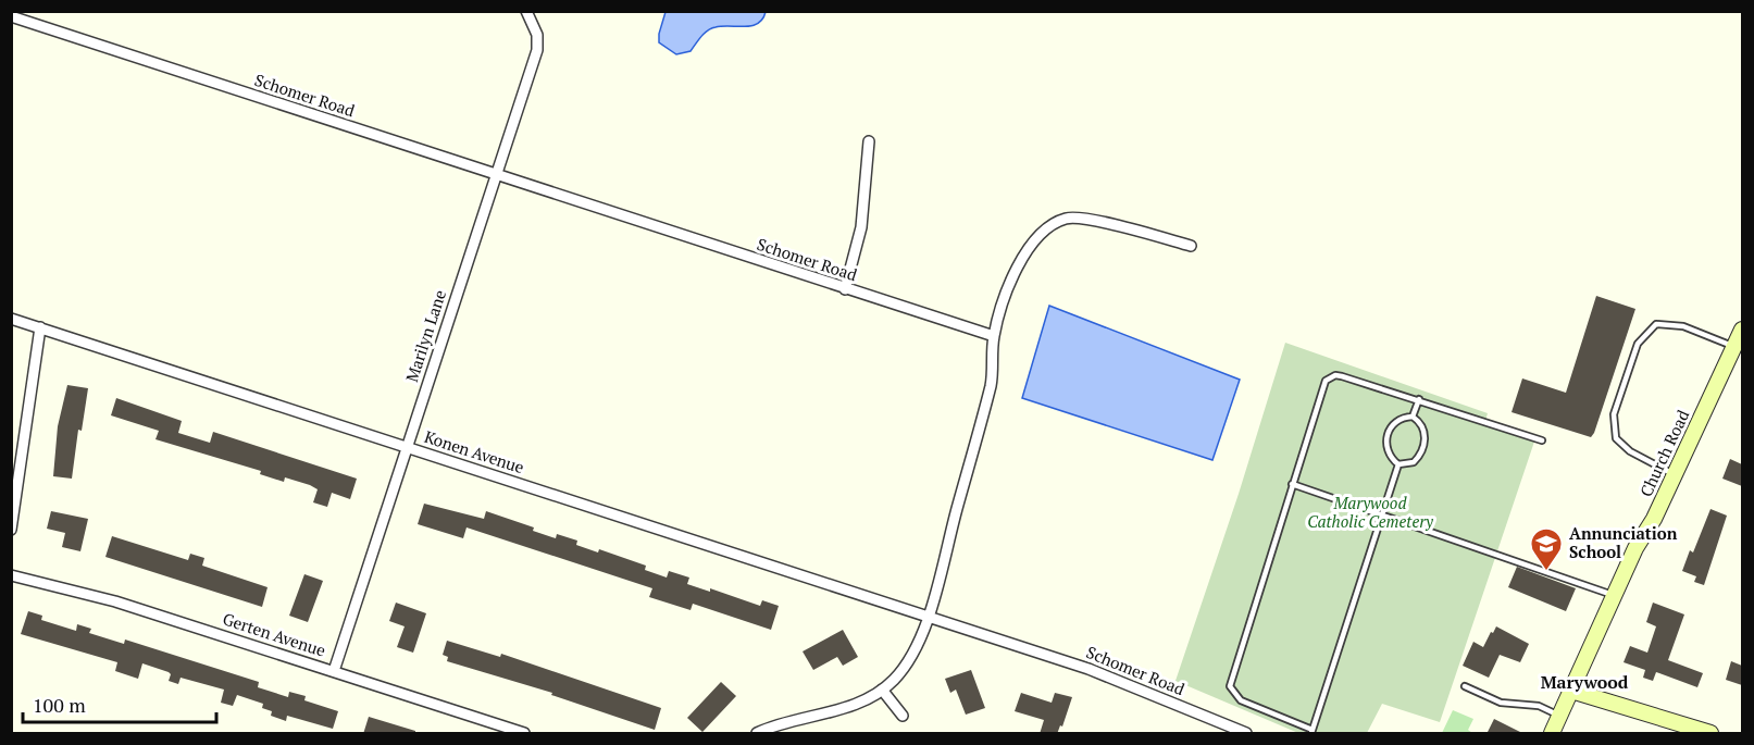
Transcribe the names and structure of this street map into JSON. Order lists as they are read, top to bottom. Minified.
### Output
{"streets":{"street":["Schomer Road","Marilyn Lane","Konen Avenue","Church Road","Gerten Avenue"]},"crossings":[["Schomer Road","Marilyn Lane"],["Schomer Road","Konen Avenue"],["Marilyn Lane","Konen Avenue"],["Marilyn Lane","Gerten Avenue"]],"districts":["Marywood"],"parks":["Marywood Catholic Cemetery"],"places":{"school or university":["Annunciation School"]},"scale_bar":"100 m"}
